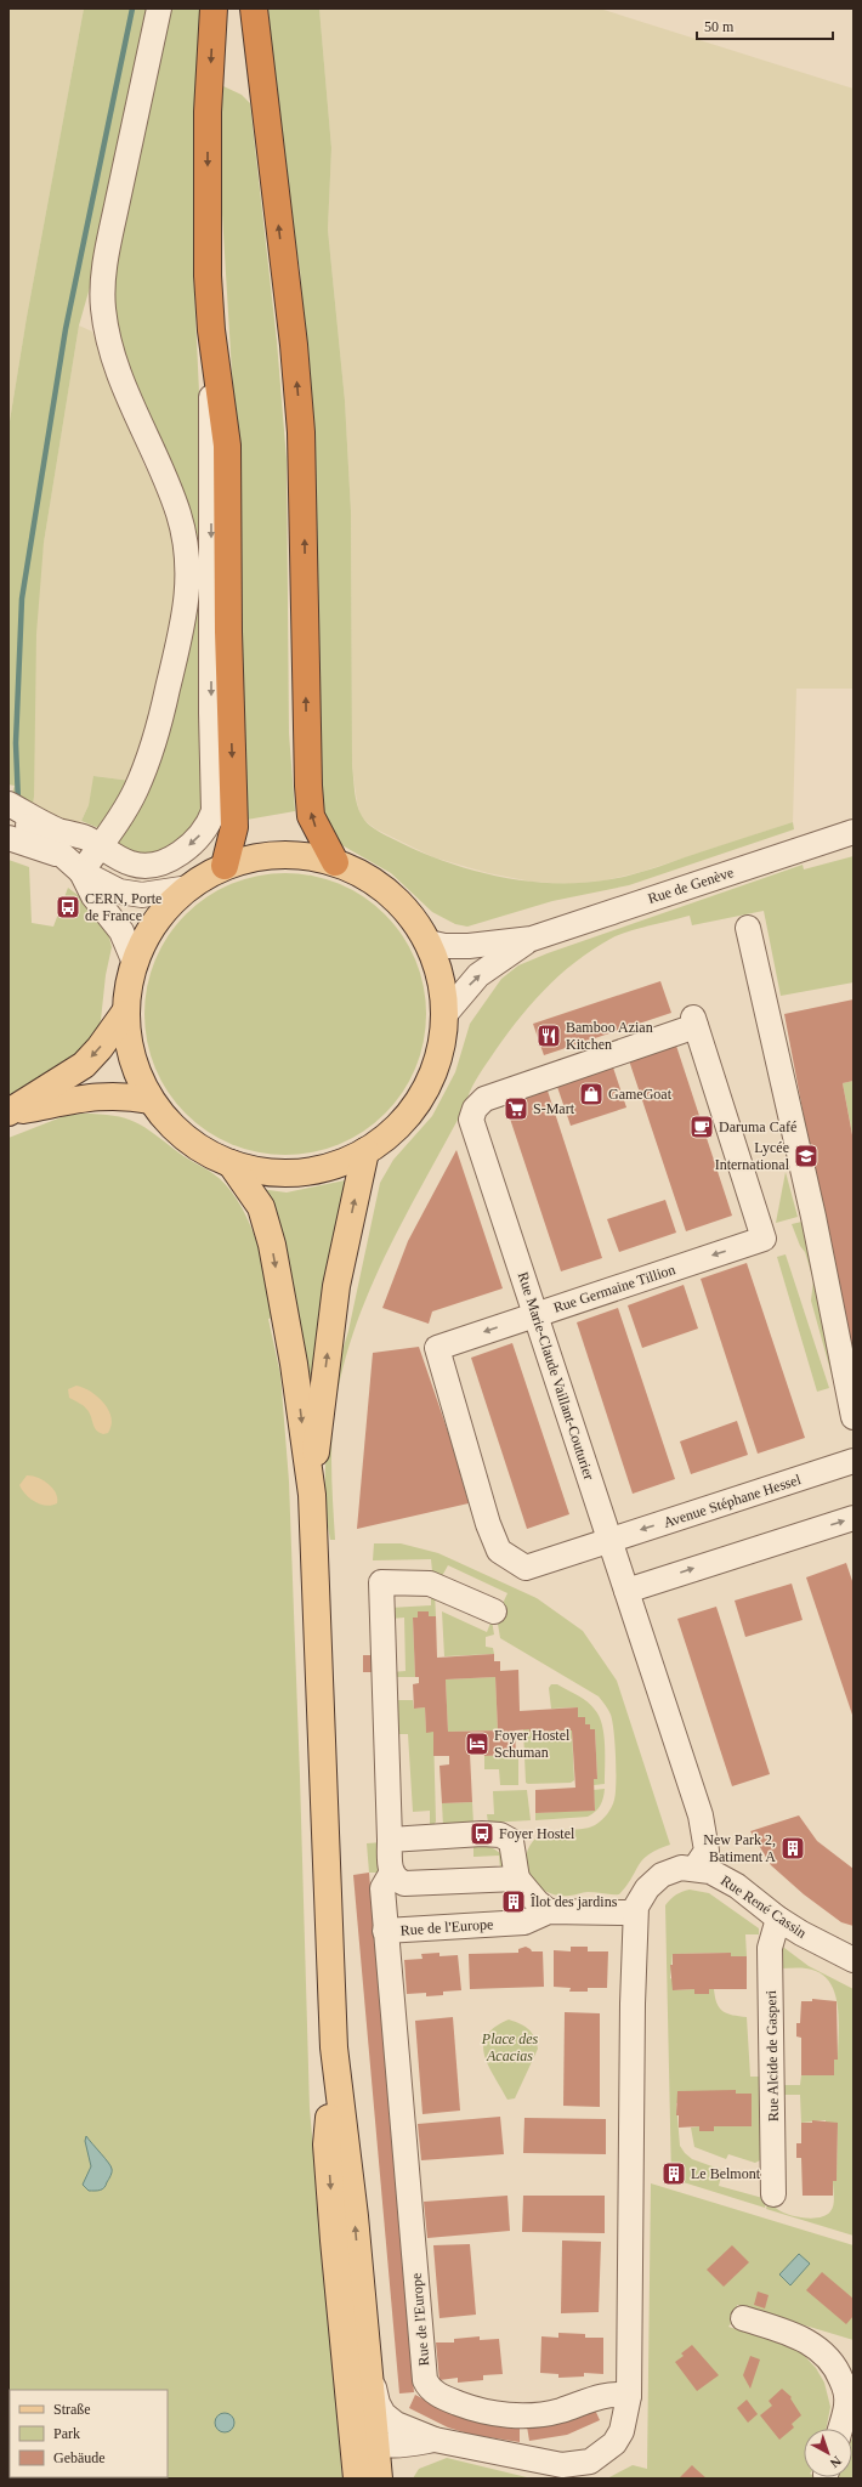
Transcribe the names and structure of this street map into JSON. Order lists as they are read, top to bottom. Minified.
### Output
{"streets":{"street":["Rue de Genève","Rue Germaine Tillion","Rue Marie-Claude Vaillant-Couturier","Avenue Stéphane Hessel","Rue René Cassin","Rue de l'Europe","Rue Alcide de Gasperi"]},"crossings":[["Rue Germaine Tillion","Rue Marie-Claude Vaillant-Couturier"],["Rue Germaine Tillion","Avenue Stéphane Hessel"],["Rue Marie-Claude Vaillant-Couturier","Avenue Stéphane Hessel"],["Rue Marie-Claude Vaillant-Couturier","Rue René Cassin"],["Rue René Cassin","Rue de l'Europe"],["Rue René Cassin","Rue Alcide de Gasperi"]],"parks":["Place des Acacias"],"places":{"bus stop":["CERN, Porte de France","Foyer Hostel"],"restaurant":["Bamboo Azian Kitchen"],"shop":["GameGoat"],"supermarket":["S-Mart"],"cafe":["Daruma Café"],"school or university":["Lycée International"],"hotel":["Foyer Hostel Schuman"],"building":["New Park 2, Batiment A","Îlot des jardins","Le Belmont"]},"legend":["Straße","Park","Gebäude"],"scale_bar":"50 m","north":"bottom right"}
